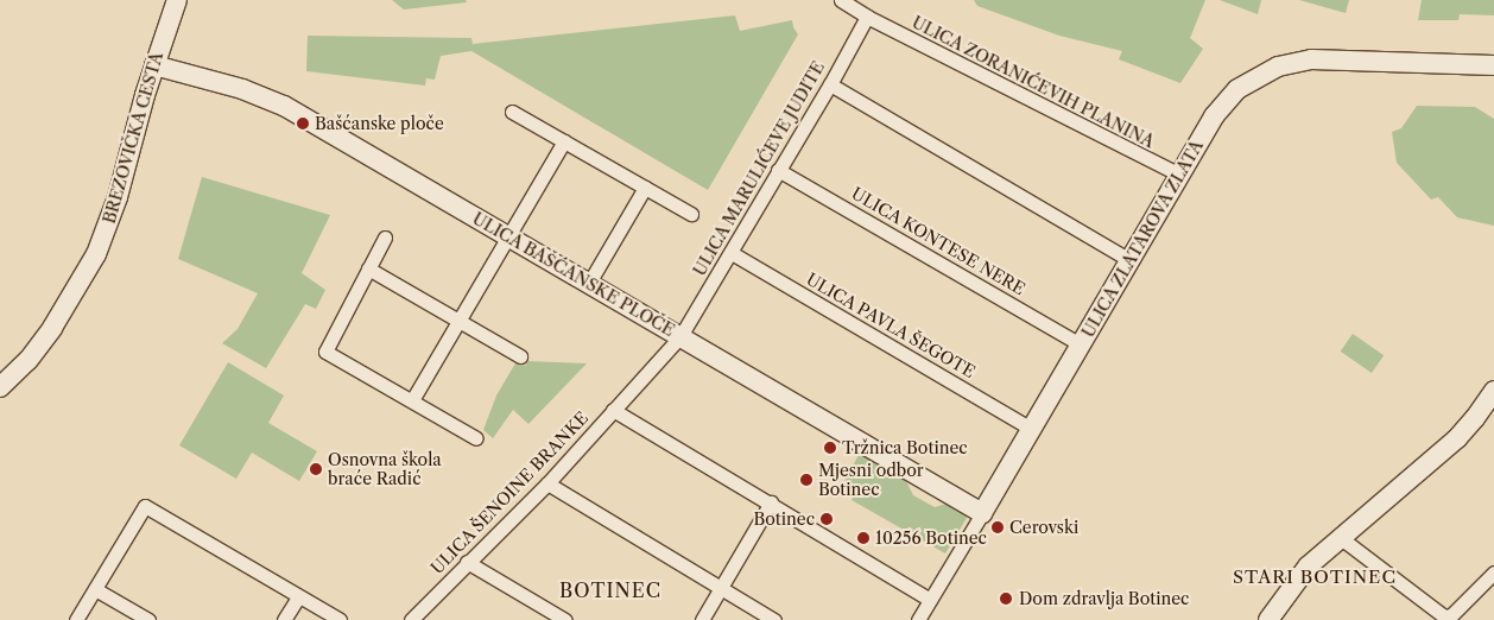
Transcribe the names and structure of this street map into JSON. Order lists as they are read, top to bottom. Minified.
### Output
{"streets":{"street":["ULICA ZORANIĆEVIH PLANINA","BREZOVIČKA CESTA","ULICA MARULIĆEVE JUDITE","ULICA ZLATAROVA ZLATA","ULICA KONTESE NERE","ULICA BAŠĆANSKE PLOČE","ULICA PAVLA ŠEGOTE","ULICA ŠENOINE BRANKE"]},"crossings":[["ULICA ZORANIĆEVIH PLANINA","ULICA MARULIĆEVE JUDITE"],["ULICA ZORANIĆEVIH PLANINA","ULICA ZLATAROVA ZLATA"],["BREZOVIČKA CESTA","ULICA BAŠĆANSKE PLOČE"],["ULICA MARULIĆEVE JUDITE","ULICA KONTESE NERE"],["ULICA MARULIĆEVE JUDITE","ULICA BAŠĆANSKE PLOČE"],["ULICA MARULIĆEVE JUDITE","ULICA PAVLA ŠEGOTE"],["ULICA MARULIĆEVE JUDITE","ULICA ŠENOINE BRANKE"],["ULICA ZLATAROVA ZLATA","ULICA KONTESE NERE"],["ULICA ZLATAROVA ZLATA","ULICA BAŠĆANSKE PLOČE"],["ULICA ZLATAROVA ZLATA","ULICA PAVLA ŠEGOTE"],["ULICA BAŠĆANSKE PLOČE","ULICA ŠENOINE BRANKE"]],"districts":["STARI BOTINEC","BOTINEC"],"places":["Bašćanske ploče","Tržnica Botinec","Osnovna škola braće Radić","Mjesni odbor Botinec","Botinec","Cerovski","10256 Botinec","Dom zdravlja Botinec"]}
